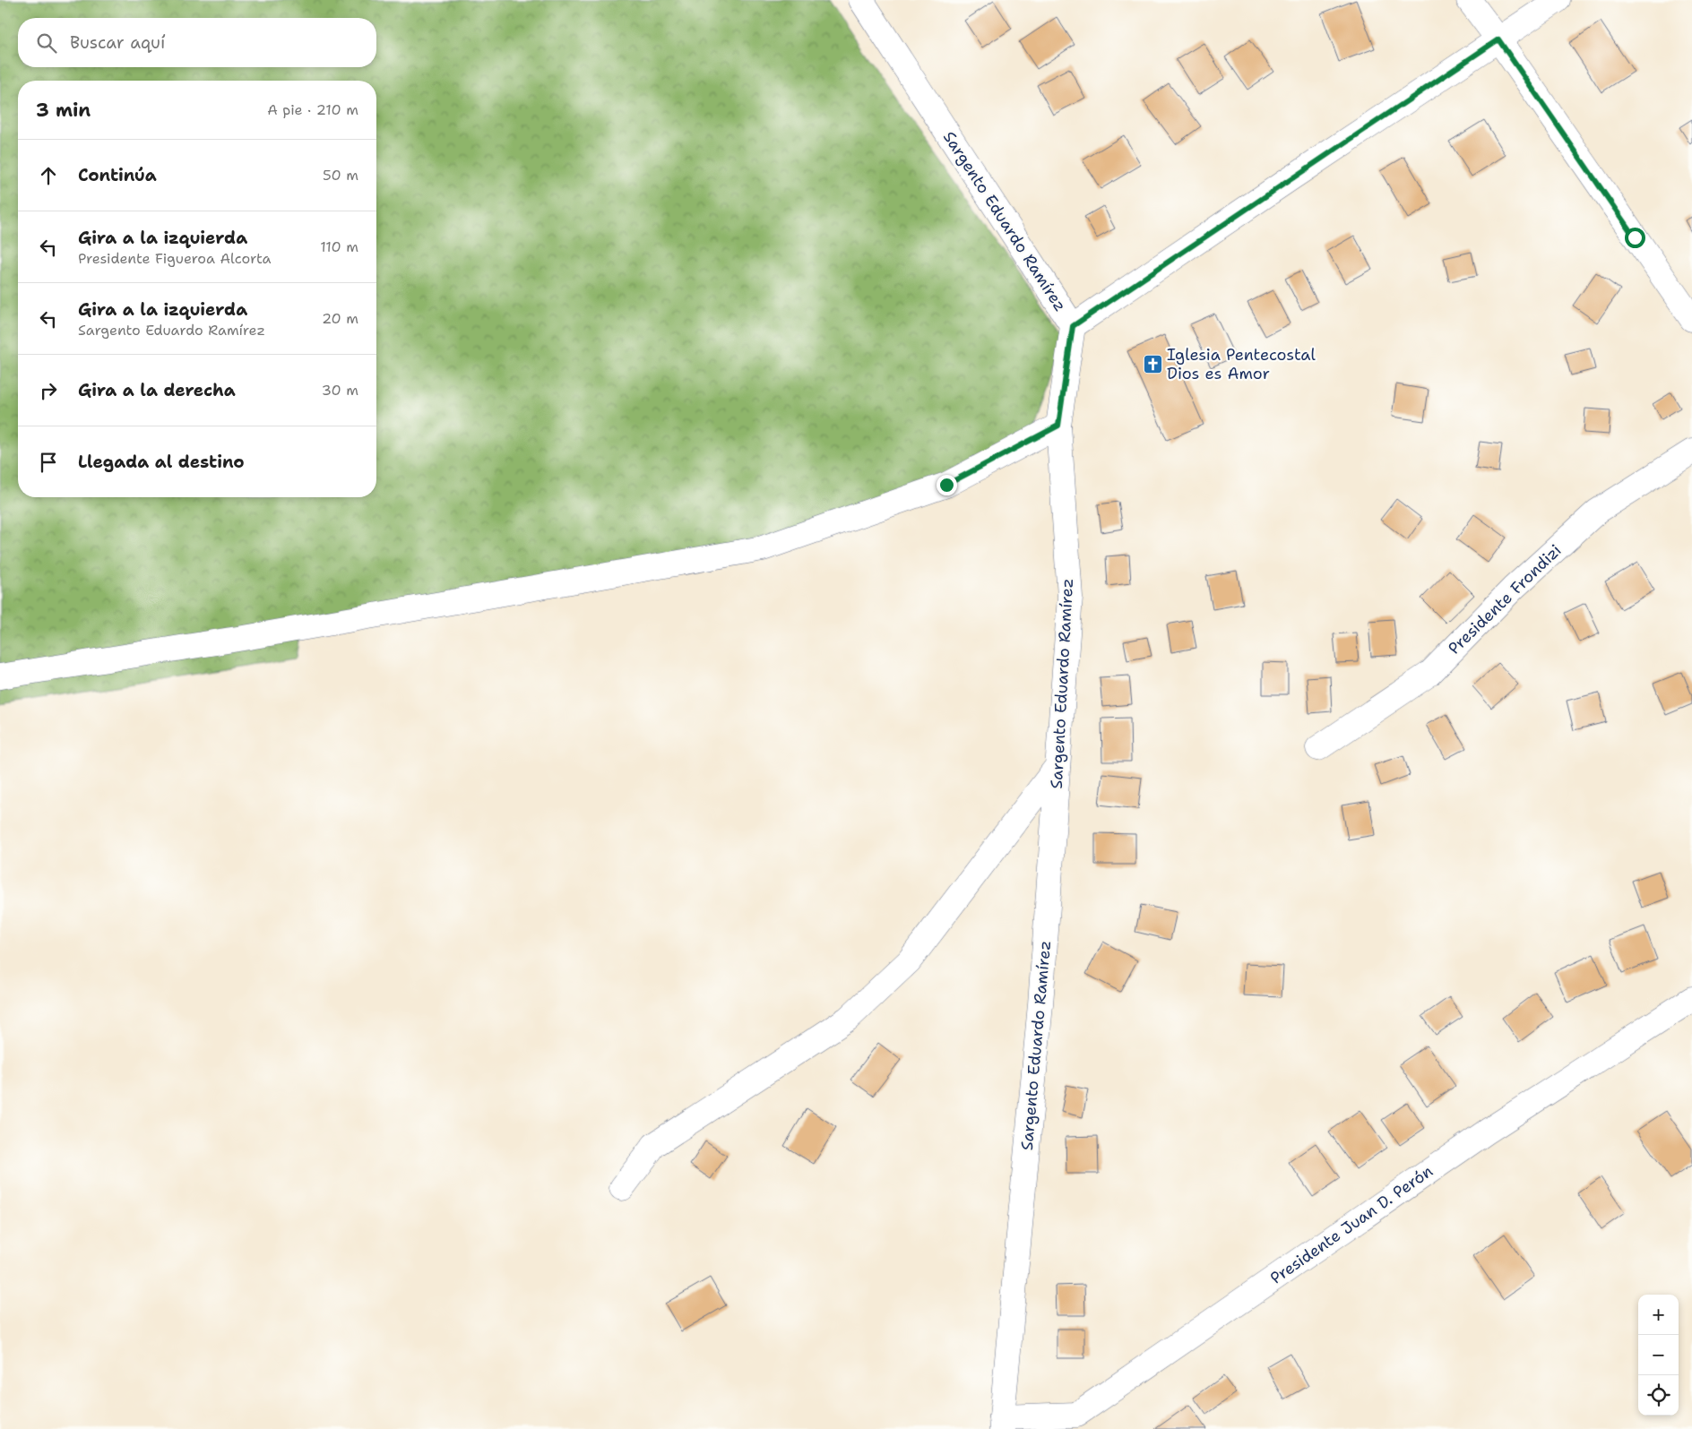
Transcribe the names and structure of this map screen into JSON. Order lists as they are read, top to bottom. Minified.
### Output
{"streets":{"street":["Sargento Eduardo Ramírez","Presidente Frondizi","Presidente Juan D. Perón"]},"crossings":[["Sargento Eduardo Ramírez","Presidente Juan D. Perón"]],"places":{"church":["Iglesia Pentecostal Dios es Amor"]},"page":{"search":"Buscar aquí","heading":["3 min","A pie · 210 m"],"list":[["Continúa","50 m"],["Gira a la izquierda","Presidente Figueroa Alcorta","110 m"],["Gira a la izquierda","Sargento Eduardo Ramírez","20 m"],["Gira a la derecha","30 m"],"Llegada al destino"],"map_buttons":["+","−"]}}
